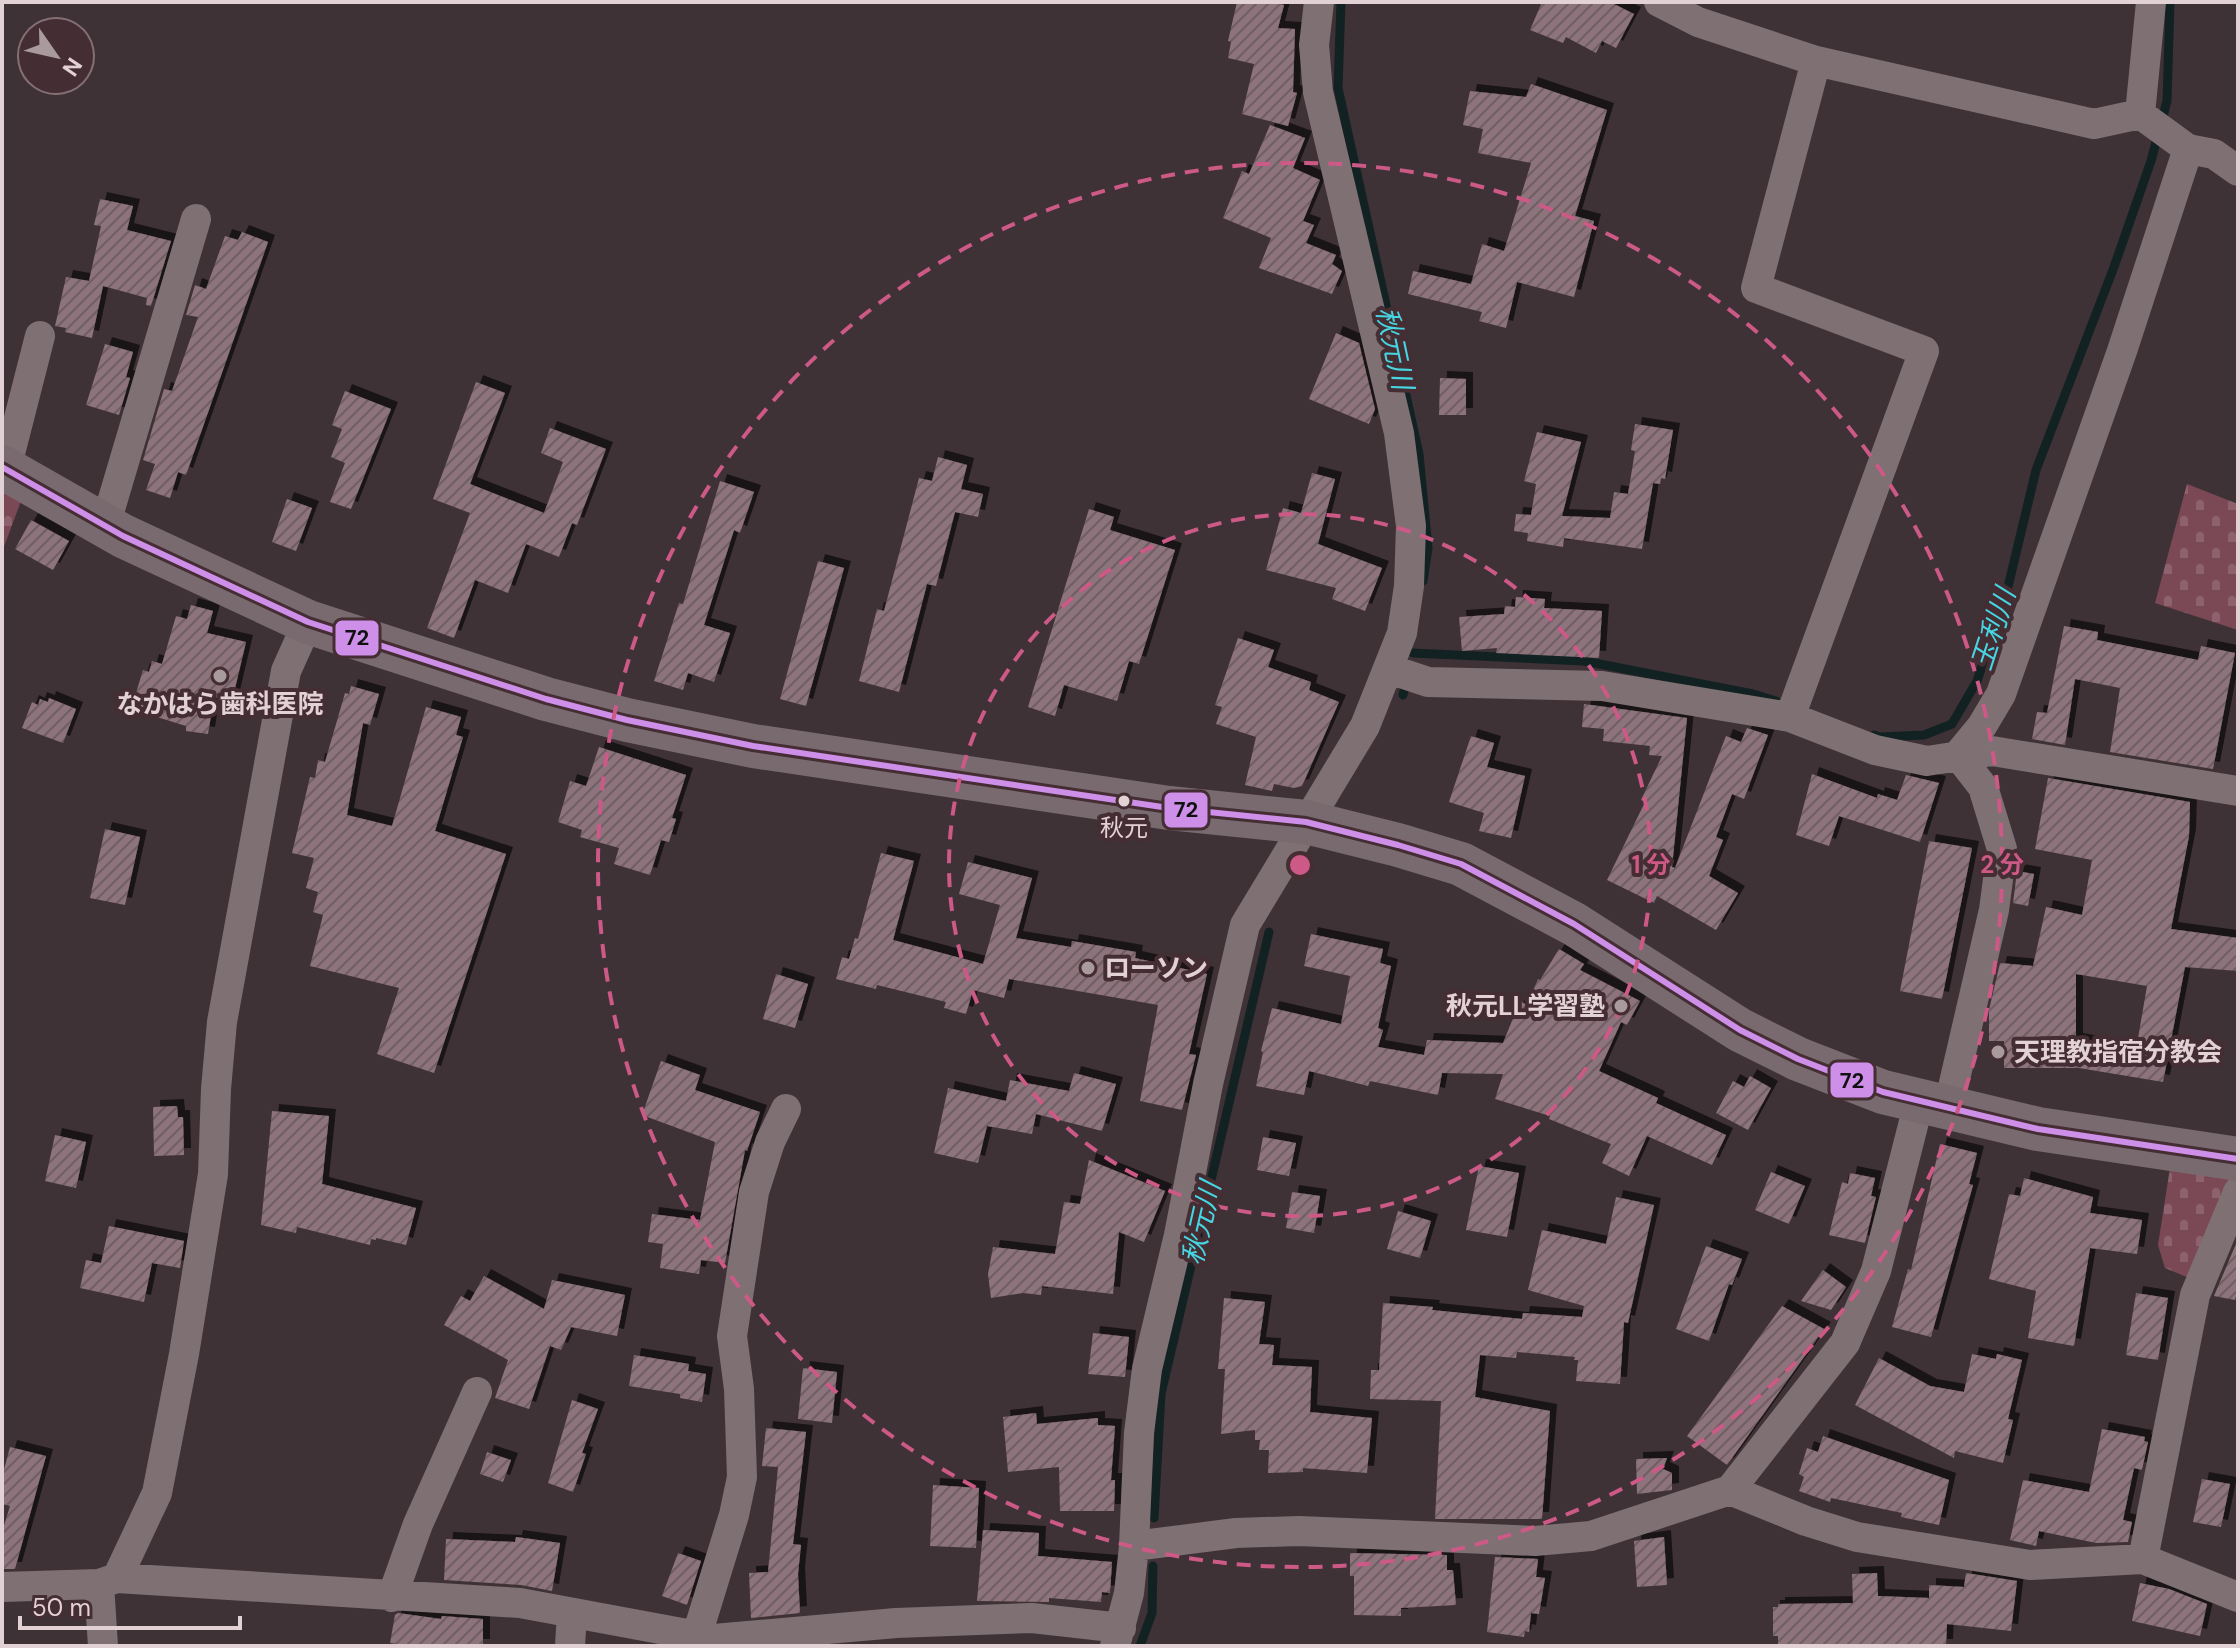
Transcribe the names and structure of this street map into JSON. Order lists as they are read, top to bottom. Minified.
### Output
{"water":["秋元川","玉利川"],"places":["なかはら歯科医院","秋元","ローソン","秋元LL学習塾","天理教指宿分教会"],"lines":["transit line 72"],"scale_bar":"50 m","north":"bottom right","rings":["1 分","2 分"]}
